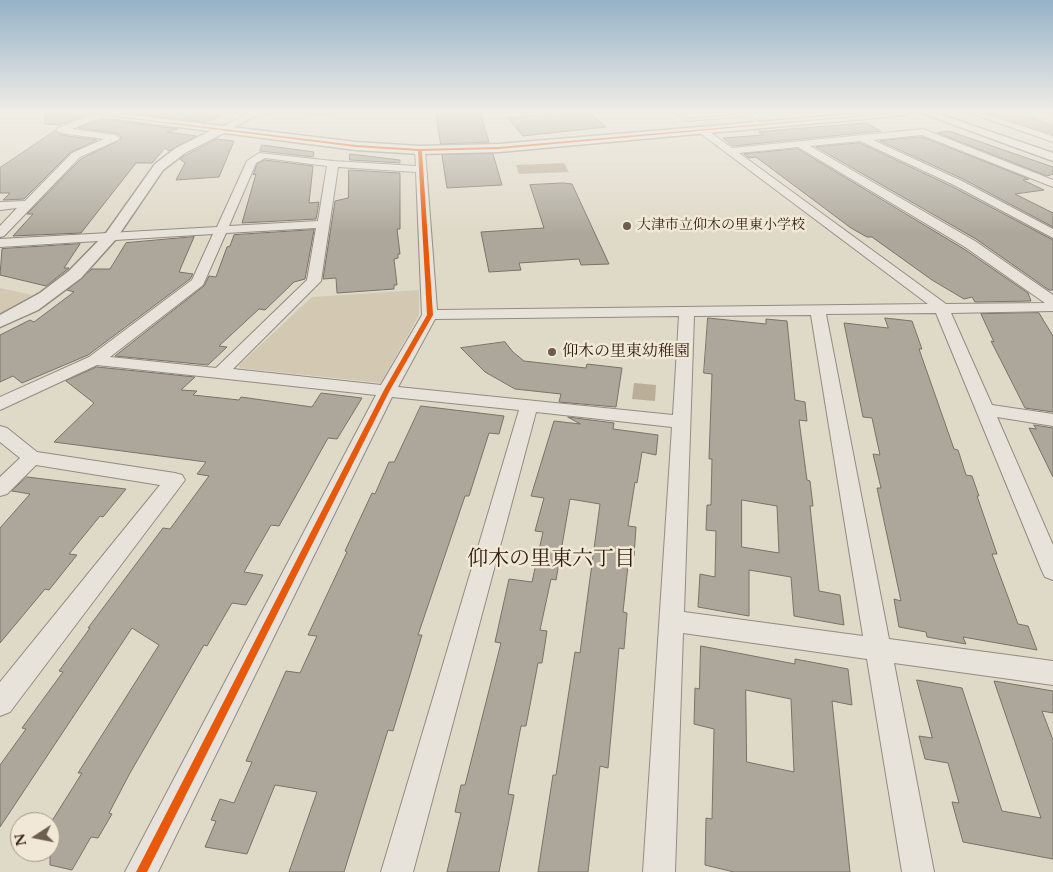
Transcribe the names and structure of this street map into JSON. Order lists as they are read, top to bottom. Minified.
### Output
{"districts":["仰木の里東六丁目"],"places":["大津市立仰木の里東小学校","仰木の里東幼稚園"],"north":"left"}
